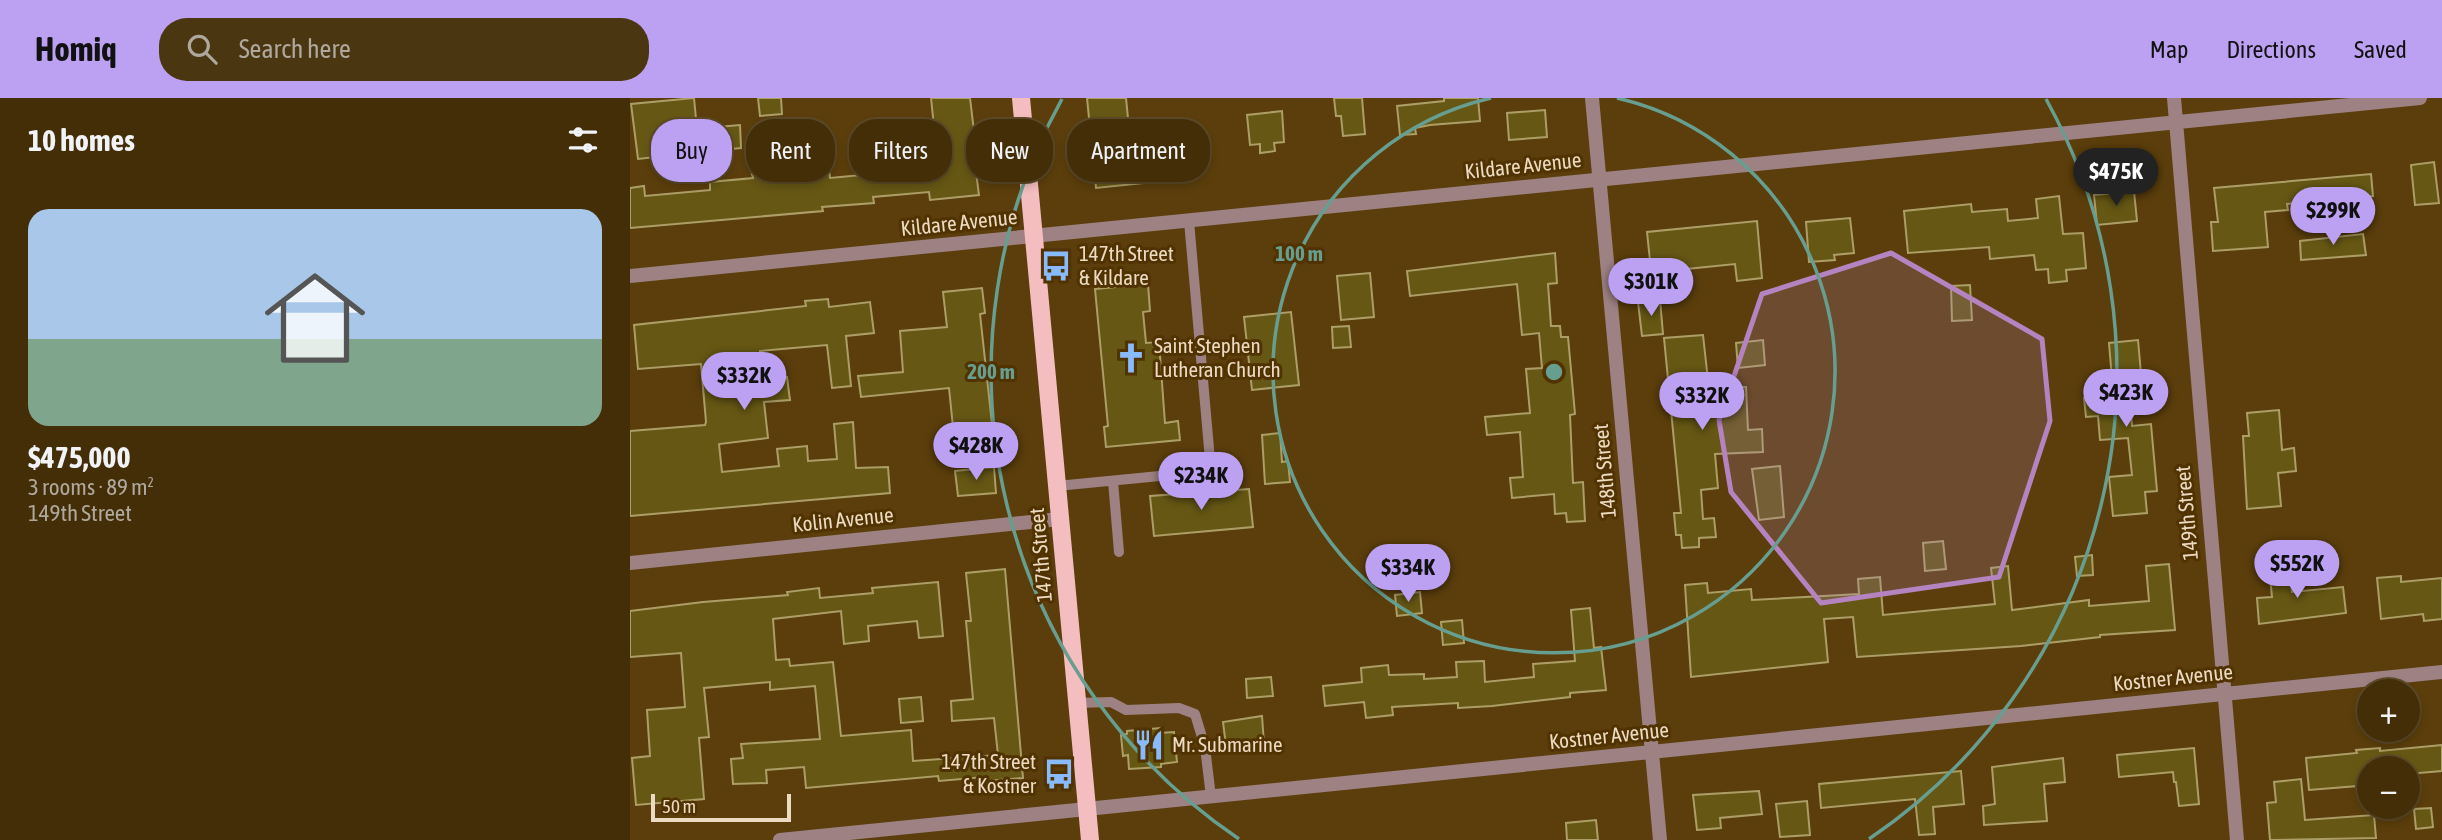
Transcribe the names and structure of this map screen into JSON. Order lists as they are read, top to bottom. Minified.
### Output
{"streets":{"main road":["147th Street"],"street":["Kildare Avenue","148th Street","149th Street","Kolin Avenue","Kostner Avenue"]},"crossings":[["Kildare Avenue","148th Street"],["Kildare Avenue","149th Street"],["Kildare Avenue","147th Street"],["148th Street","Kostner Avenue"],["149th Street","Kostner Avenue"],["Kolin Avenue","147th Street"],["147th Street","Kostner Avenue"]],"places":{"bus stop":["147th Street & Kildare","147th Street & Kostner"],"church":["Saint Stephen Lutheran Church"],"restaurant":["Mr. Submarine"]},"scale_bar":"50 m","page":{"header":"Homiq","search":"Search here","nav":["Map","Directions","Saved"],"heading":"10 homes","chip":["Buy","Rent","Filters","New","Apartment"],"price":["$475K","$299K","$301K","$332K","$423K","$332K","$428K","$234K","$552K","$334K"],"list":[{"name":"$475,000","note":"3 rooms · 89 m² · 149th Street"}],"map_buttons":["+","−"],"scale":"50 m"},"rings":["100 m","200 m"]}
